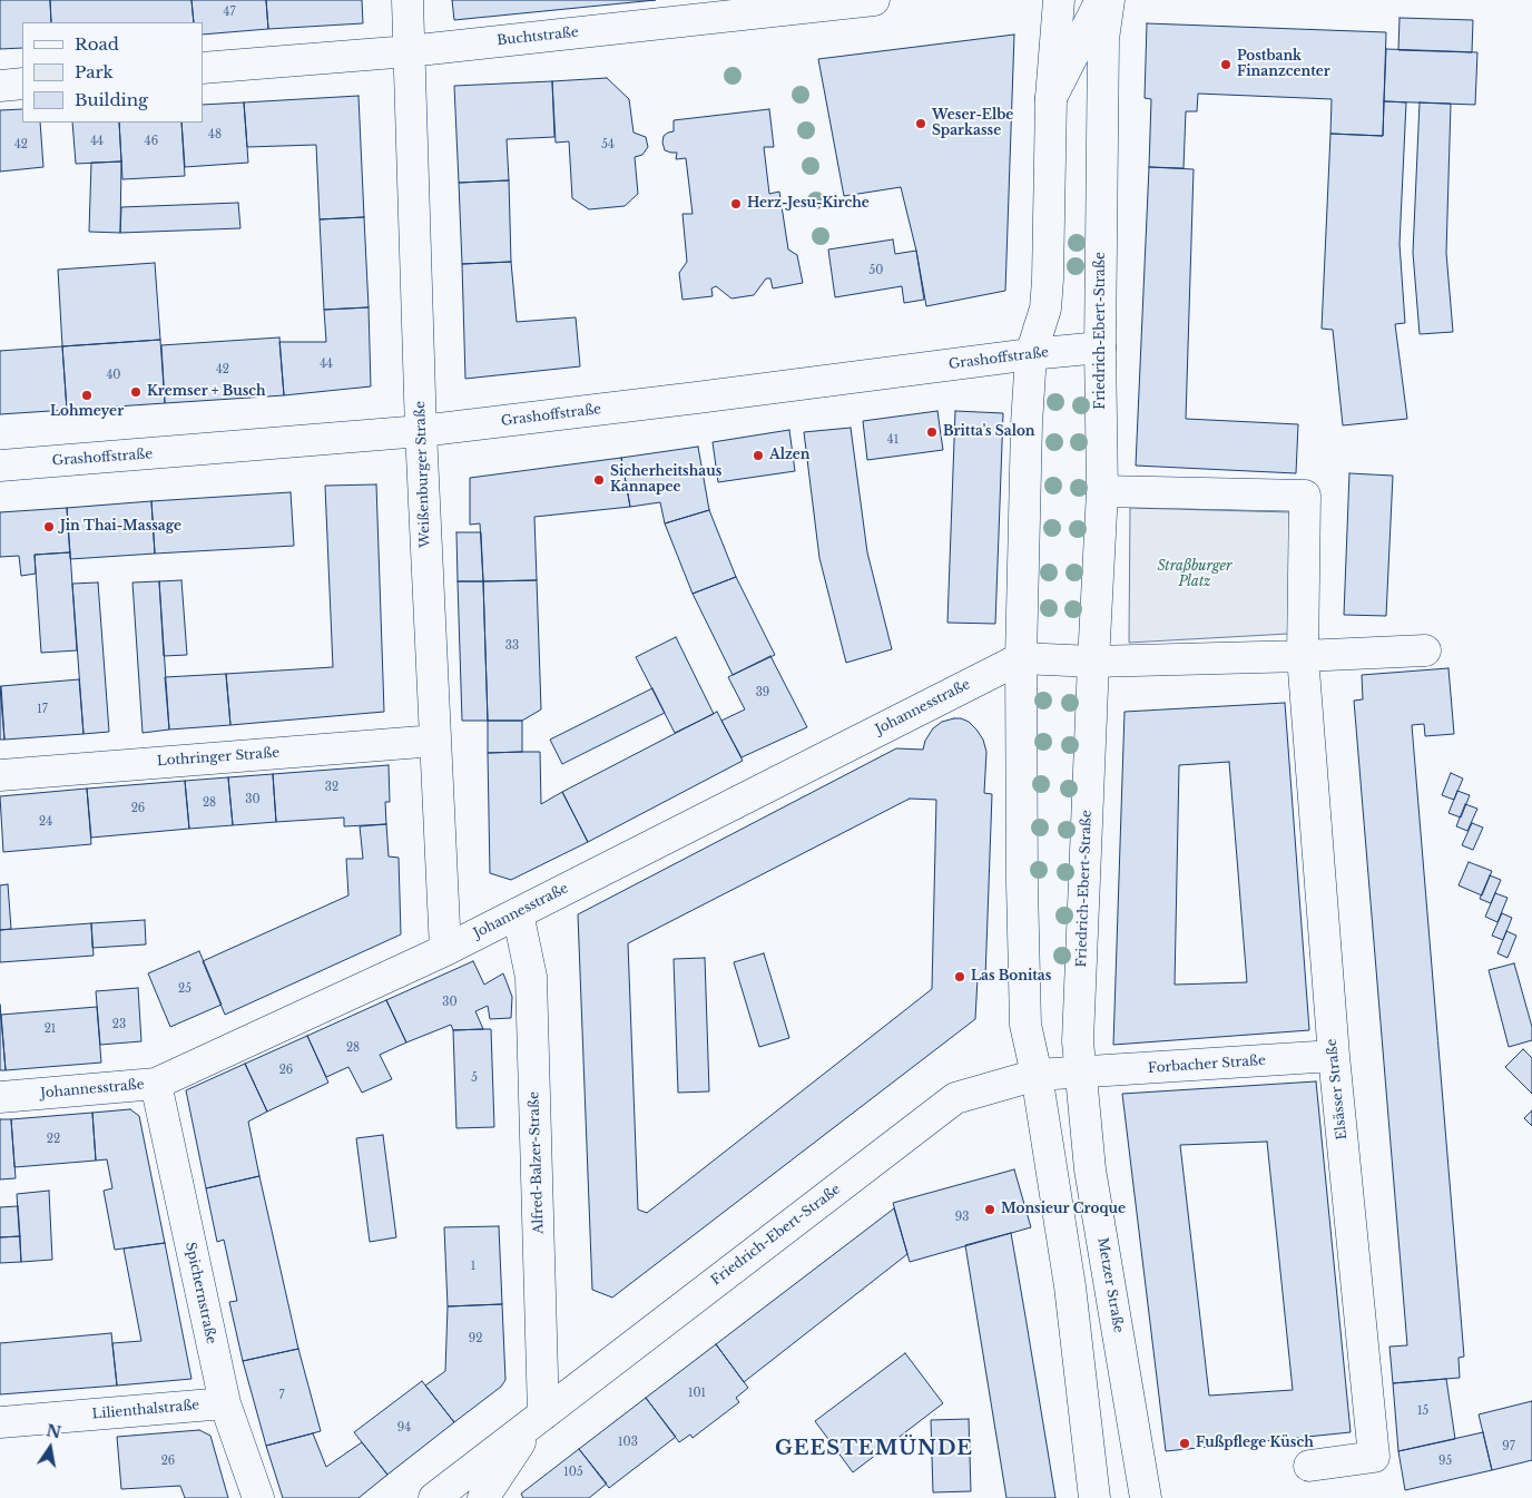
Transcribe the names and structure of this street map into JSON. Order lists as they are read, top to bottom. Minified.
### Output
{"streets":{"street":["Buchtstraße","Friedrich-Ebert-Straße","Grashoffstraße","Weißenburger Straße","Johannesstraße","Lothringer Straße","Forbacher Straße","Elsässer Straße","Alfred-Balzer-Straße","Metzer Straße","Spichernstraße","Lilienthalstraße"]},"crossings":[["Buchtstraße","Weißenburger Straße"],["Friedrich-Ebert-Straße","Grashoffstraße"],["Friedrich-Ebert-Straße","Forbacher Straße"],["Friedrich-Ebert-Straße","Alfred-Balzer-Straße"],["Friedrich-Ebert-Straße","Metzer Straße"],["Grashoffstraße","Weißenburger Straße"],["Weißenburger Straße","Johannesstraße"],["Weißenburger Straße","Lothringer Straße"],["Johannesstraße","Alfred-Balzer-Straße"],["Johannesstraße","Spichernstraße"],["Forbacher Straße","Elsässer Straße"],["Forbacher Straße","Metzer Straße"],["Spichernstraße","Lilienthalstraße"]],"districts":["GEESTEMÜNDE"],"parks":["Straßburger Platz"],"places":["Postbank Finanzcenter","Weser-Elbe Sparkasse","Herz-Jesu-Kirche","Kremser + Busch","Lohmeyer","Britta's Salon","Alzen","Sicherheitshaus Kannapee","Jin Thai-Massage","Las Bonitas","Monsieur Croque","Fußpflege Küsch"],"house_numbers":["47","48","44","46","42","54","50","44","42","40","41","33","39","17","32","30","28","26","24","25","30","23","21","28","26","5","22","93","1","92","101","7","15","94","103","97","26","95","105"],"legend":["Road","Park","Building"],"north":"top"}
